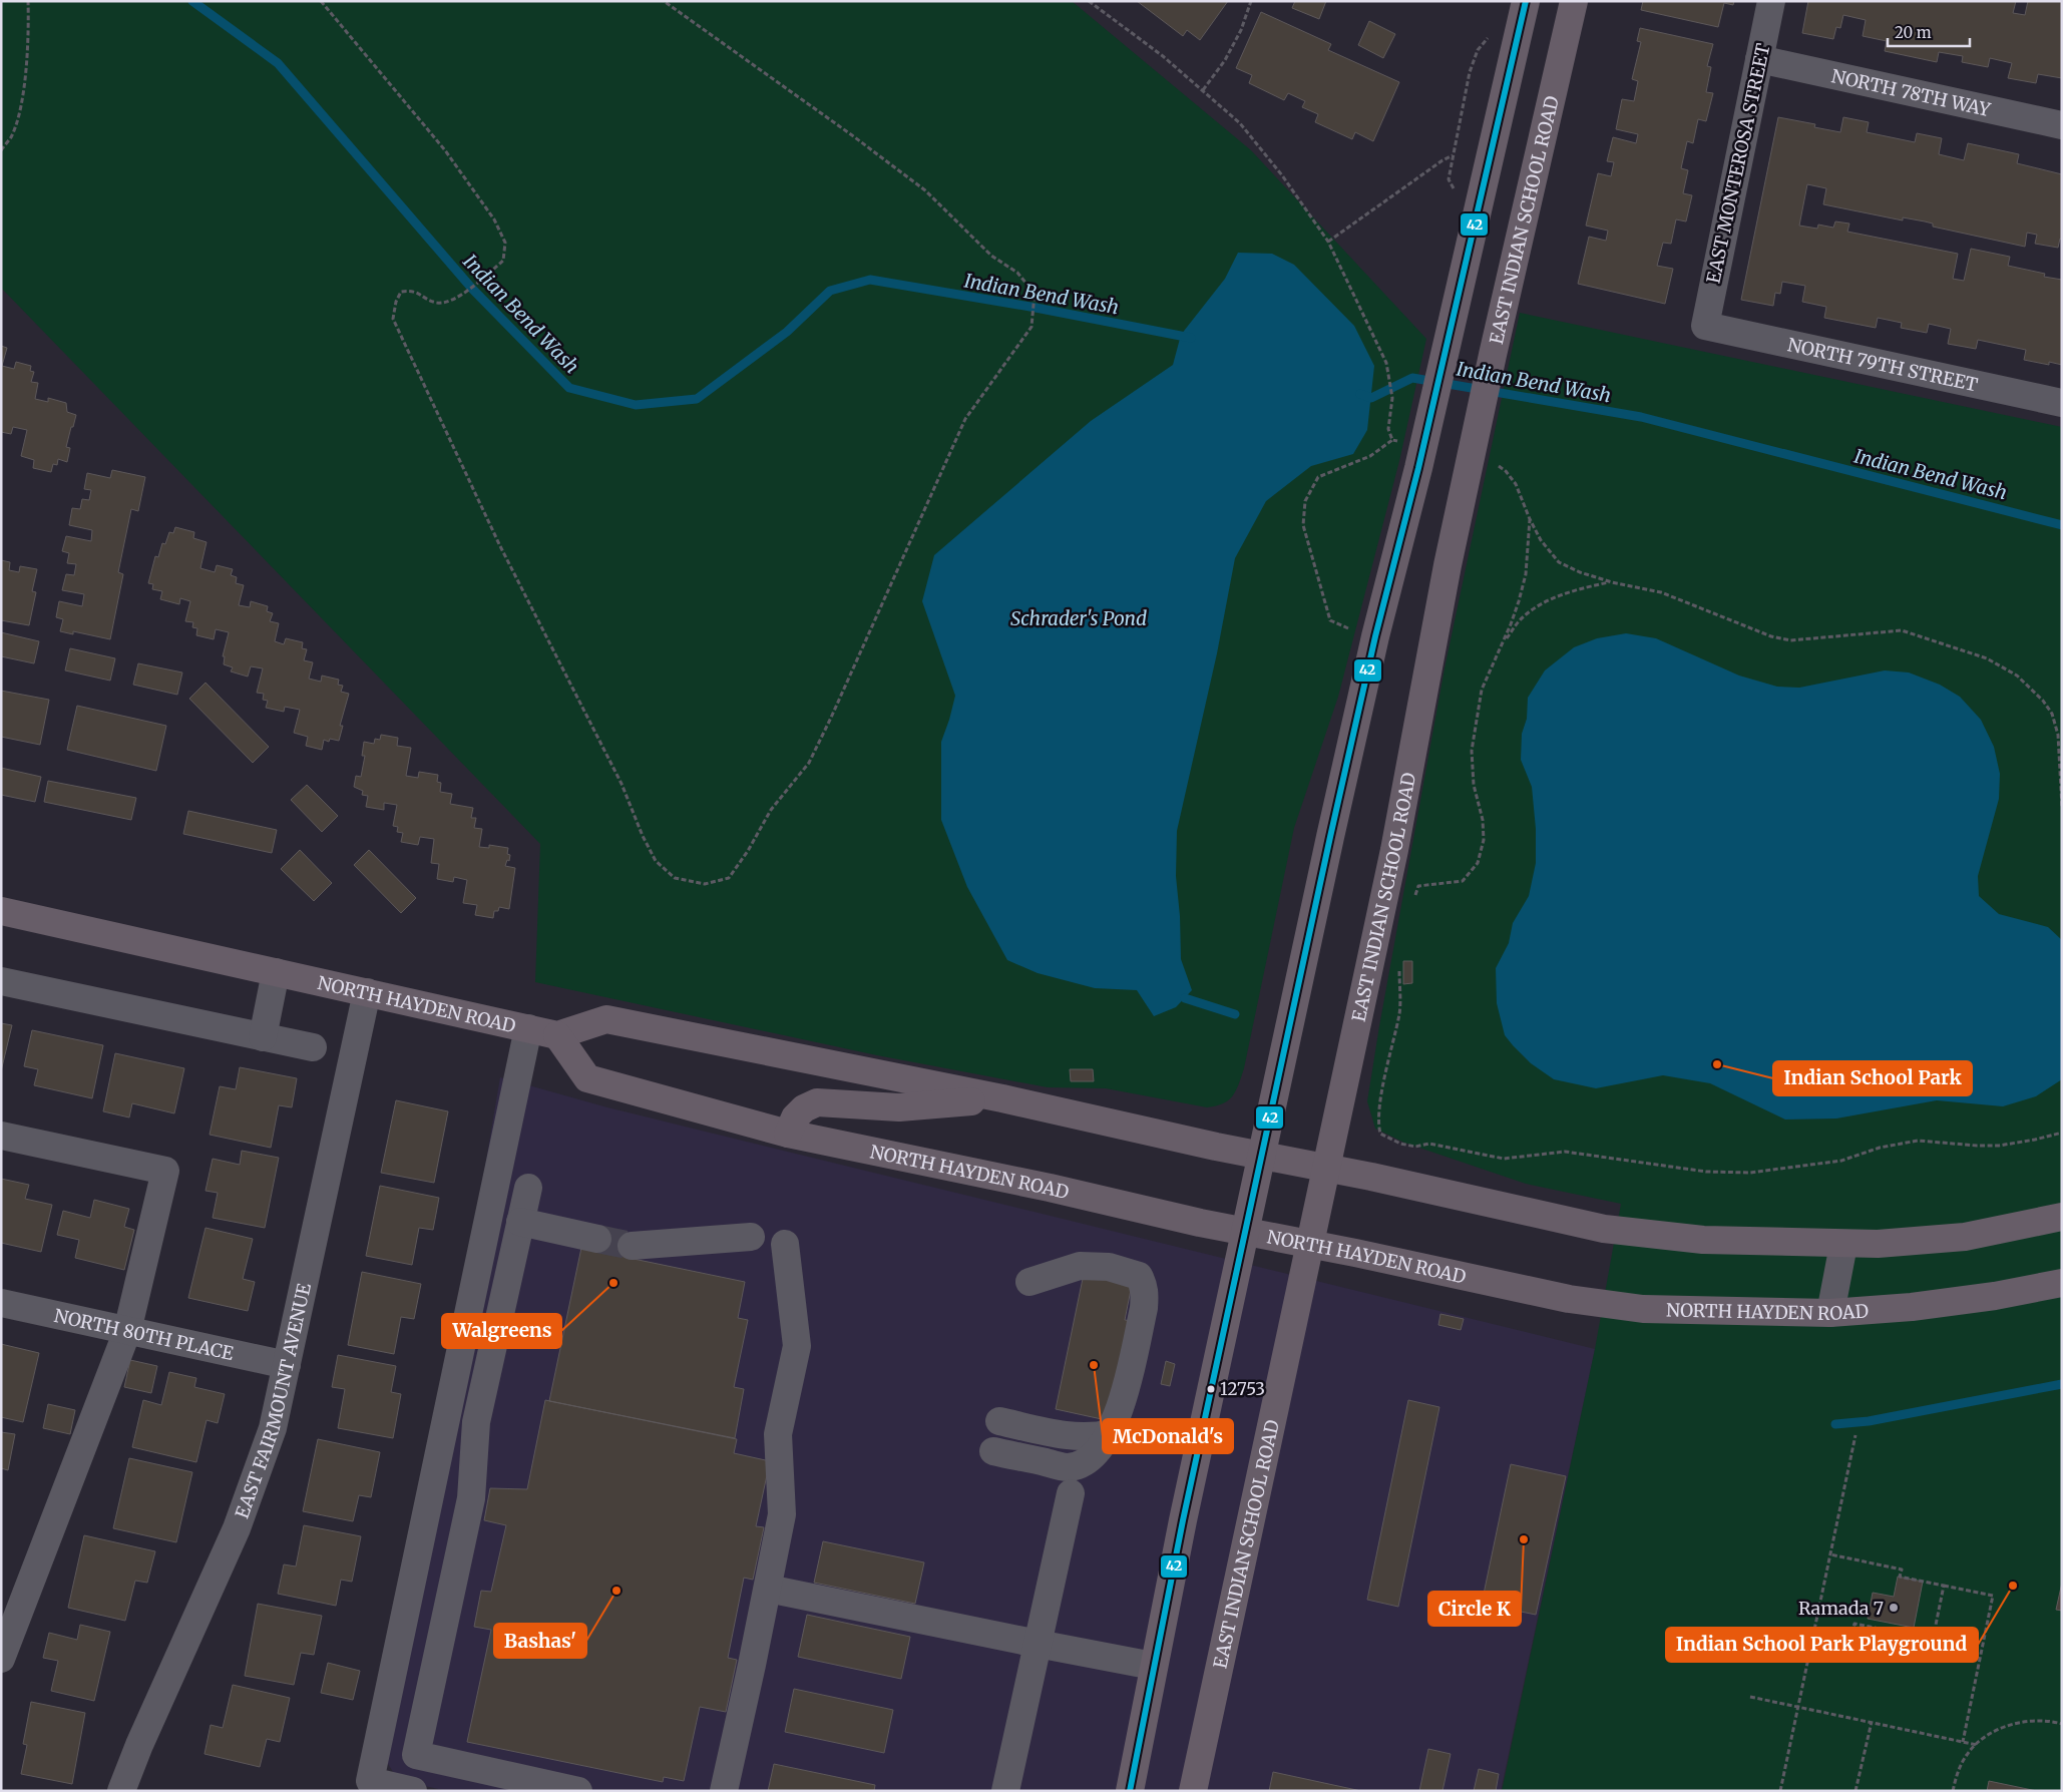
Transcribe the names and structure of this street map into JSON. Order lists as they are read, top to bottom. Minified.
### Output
{"streets":{"main road":["EAST INDIAN SCHOOL ROAD","NORTH HAYDEN ROAD"],"street":["NORTH 78TH WAY","EAST MONTEROSA STREET","NORTH 79TH STREET","NORTH 80TH PLACE","EAST FAIRMOUNT AVENUE"]},"crossings":[["NORTH 78TH WAY","EAST MONTEROSA STREET"],["EAST MONTEROSA STREET","NORTH 79TH STREET"],["EAST INDIAN SCHOOL ROAD","NORTH HAYDEN ROAD"],["NORTH HAYDEN ROAD","EAST FAIRMOUNT AVENUE"],["NORTH 80TH PLACE","EAST FAIRMOUNT AVENUE"]],"water":["Indian Bend Wash","Schrader's Pond"],"places":["Indian School Park","Walgreens","McDonald's","12753","Circle K","Indian School Park Playground","Bashas'","Ramada 7"],"lines":["transit line 42"],"scale_bar":"20 m"}
